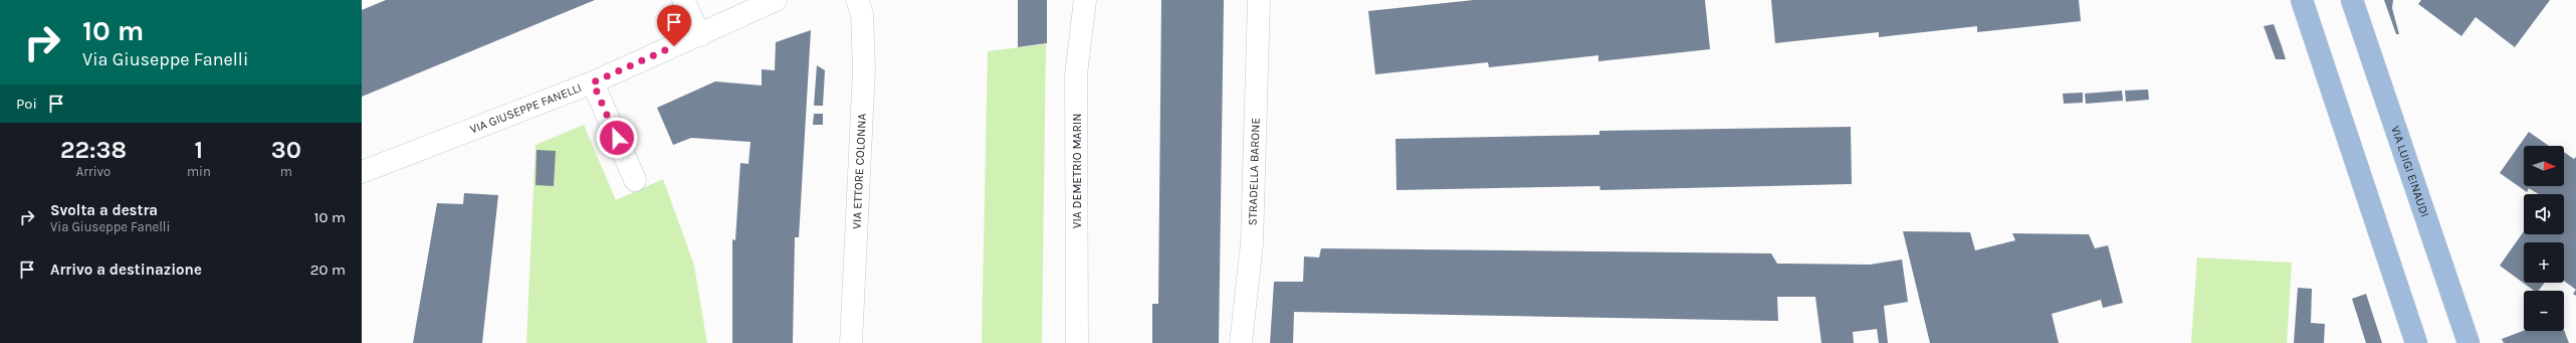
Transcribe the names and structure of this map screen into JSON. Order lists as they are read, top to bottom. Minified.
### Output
{"streets":{"main road":["VIA LUIGI EINAUDI"],"street":["VIA GIUSEPPE FANELLI","VIA ETTORE COLONNA","VIA DEMETRIO MARIN","STRADELLA BARONE"]},"north":"right","page":{"turn":["10 m","Via Giuseppe Fanelli"],"then":"Poi","eta":["22:38","Arrivo","1","min","30","m"],"map_buttons":["+","−"],"list":[{"name":"Svolta a destra","note":"Via Giuseppe Fanelli","value":"10 m"},{"name":"Arrivo a destinazione","value":"20 m"}]}}
